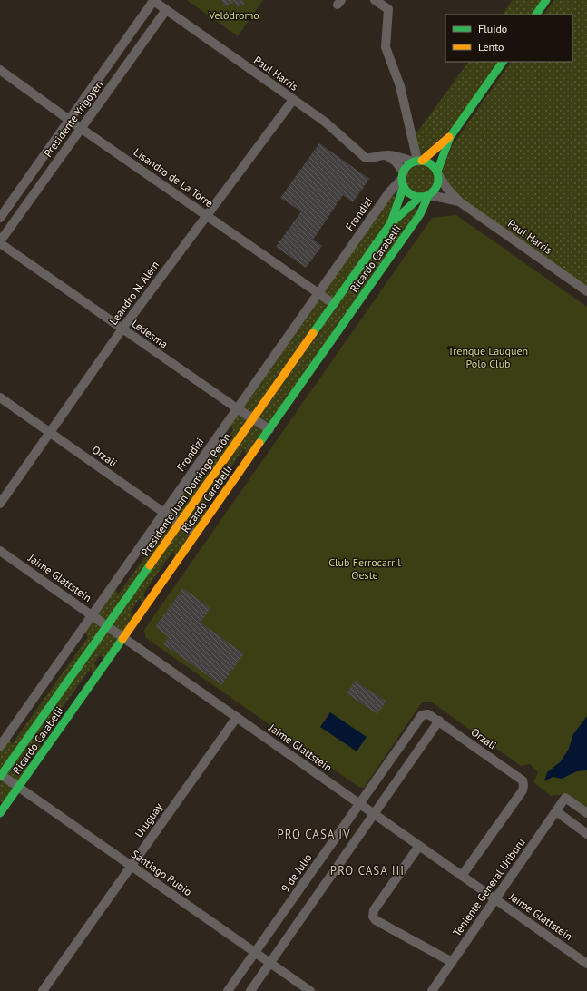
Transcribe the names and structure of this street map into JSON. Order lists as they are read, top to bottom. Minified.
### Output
{"streets":{"main road":["Ricardo Carabelli","Presidente Juan Domingo Perón"],"street":["Paul Harris","Presidente Yrigoyen","Lisandro de La Torre","Frondizi","Leandro N. Alem","Ledesma","Orzali","Jaime Glattstein","Uruguay","Santiago Rubio","9 de Julio","Teniente General Uriburu"]},"crossings":[["Paul Harris","Presidente Yrigoyen"],["Paul Harris","Frondizi"],["Paul Harris","Ricardo Carabelli"],["Paul Harris","Leandro N. Alem"],["Paul Harris","Presidente Juan Domingo Perón"],["Presidente Yrigoyen","Lisandro de La Torre"],["Presidente Yrigoyen","Ledesma"],["Lisandro de La Torre","Frondizi"],["Lisandro de La Torre","Leandro N. Alem"],["Lisandro de La Torre","Presidente Juan Domingo Perón"],["Frondizi","Ricardo Carabelli"],["Frondizi","Ledesma"],["Frondizi","Orzali"],["Frondizi","Presidente Juan Domingo Perón"],["Frondizi","Jaime Glattstein"],["Ricardo Carabelli","Ledesma"],["Ricardo Carabelli","Orzali"],["Ricardo Carabelli","Presidente Juan Domingo Perón"],["Ricardo Carabelli","Jaime Glattstein"],["Ricardo Carabelli","Santiago Rubio"],["Leandro N. Alem","Ledesma"],["Leandro N. Alem","Orzali"],["Ledesma","Presidente Juan Domingo Perón"],["Orzali","Presidente Juan Domingo Perón"],["Orzali","Jaime Glattstein"],["Orzali","9 de Julio"],["Presidente Juan Domingo Perón","Jaime Glattstein"],["Presidente Juan Domingo Perón","Santiago Rubio"],["Jaime Glattstein","Uruguay"],["Jaime Glattstein","9 de Julio"],["Jaime Glattstein","Teniente General Uriburu"],["Uruguay","Santiago Rubio"],["Santiago Rubio","9 de Julio"]],"districts":["PRO CASA IV","PRO CASA III"],"parks":["Velódromo","Trenque Lauquen Polo Club","Club Ferrocarril Oeste"],"legend":["Fluido","Lento"]}
